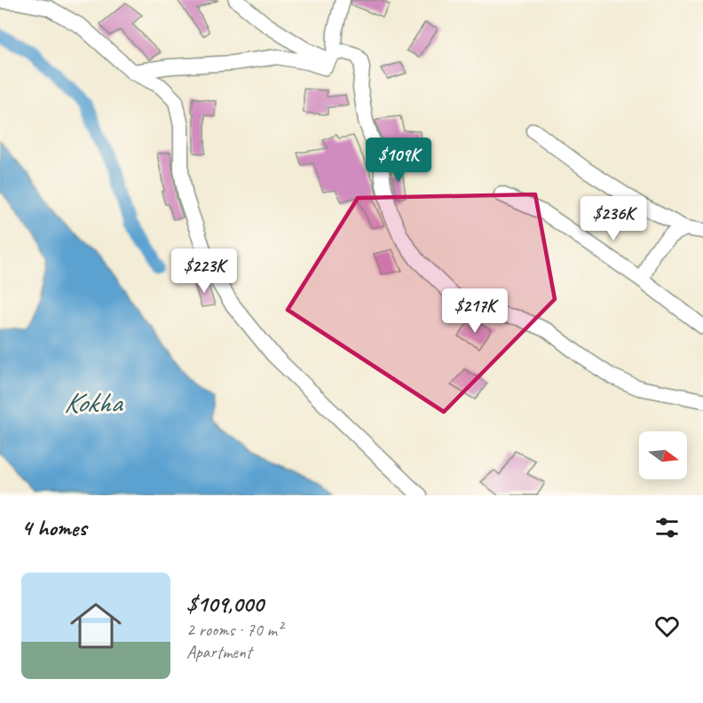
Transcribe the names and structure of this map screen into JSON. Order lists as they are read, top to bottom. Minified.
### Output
{"water":["Kokha"],"north":"right","page":{"price":["$109K","$236K","$223K","$217K"],"heading":"4 homes","list":[{"name":"$109,000","note":"2 rooms · 70 m² · Apartment"}]}}
